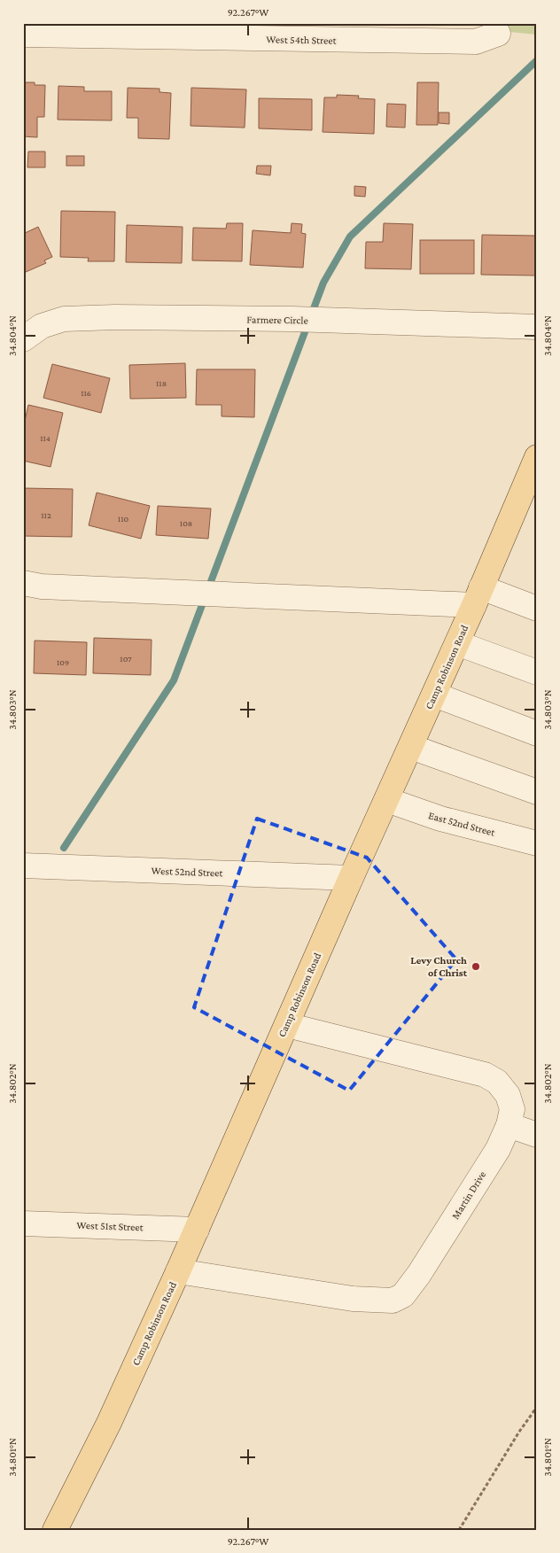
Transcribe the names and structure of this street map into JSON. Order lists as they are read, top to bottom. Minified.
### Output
{"streets":{"main road":["Camp Robinson Road"],"street":["West 54th Street","Farmere Circle","East 52nd Street","West 52nd Street","Martin Drive","West 51st Street"]},"crossings":[["Camp Robinson Road","East 52nd Street"],["Camp Robinson Road","West 52nd Street"],["Camp Robinson Road","Martin Drive"],["Camp Robinson Road","West 51st Street"]],"places":["Levy Church of Christ"],"house_numbers":["118","116","114","112","110","108","107","109"],"coordinates":["92.267°W","34.804°N","34.803°N","34.802°N","34.801°N"]}
